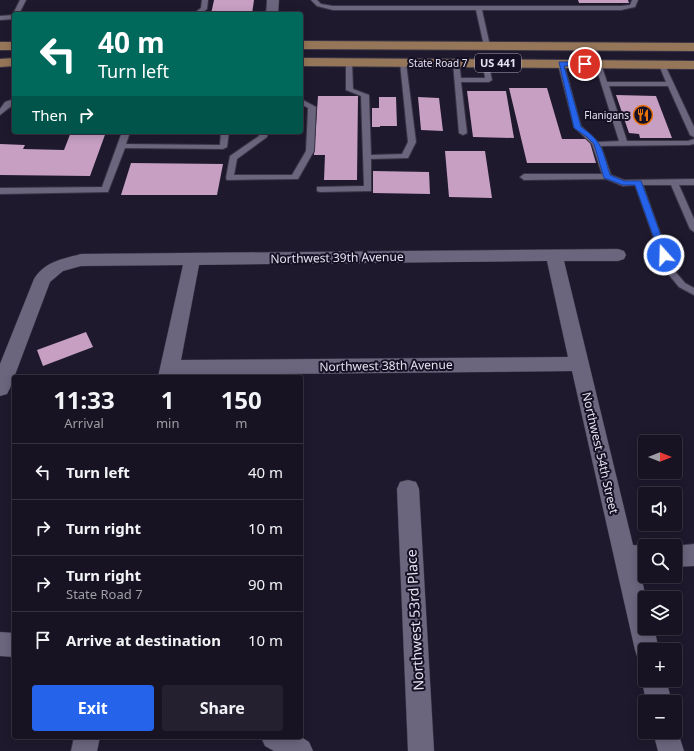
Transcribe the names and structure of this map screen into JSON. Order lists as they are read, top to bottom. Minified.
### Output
{"streets":{"main road":["State Road 7","US 441"],"street":["Northwest 39th Avenue","Northwest 38th Avenue","Northwest 54th Street","Northwest 53rd Place"]},"crossings":[["Northwest 39th Avenue","Northwest 54th Street"],["Northwest 38th Avenue","Northwest 54th Street"]],"places":{"restaurant":["Flanigans"]},"north":"right","page":{"turn":["40 m","Turn left"],"then":"Then","eta":["11:33","Arrival","1","min","150","m"],"map_buttons":["+","−"],"list":[{"name":"Turn left","value":"40 m"},{"name":"Turn right","value":"10 m"},{"name":"Turn right","note":"State Road 7","value":"90 m"},{"name":"Arrive at destination","value":"10 m"}],"buttons":["Exit","Share"]}}
